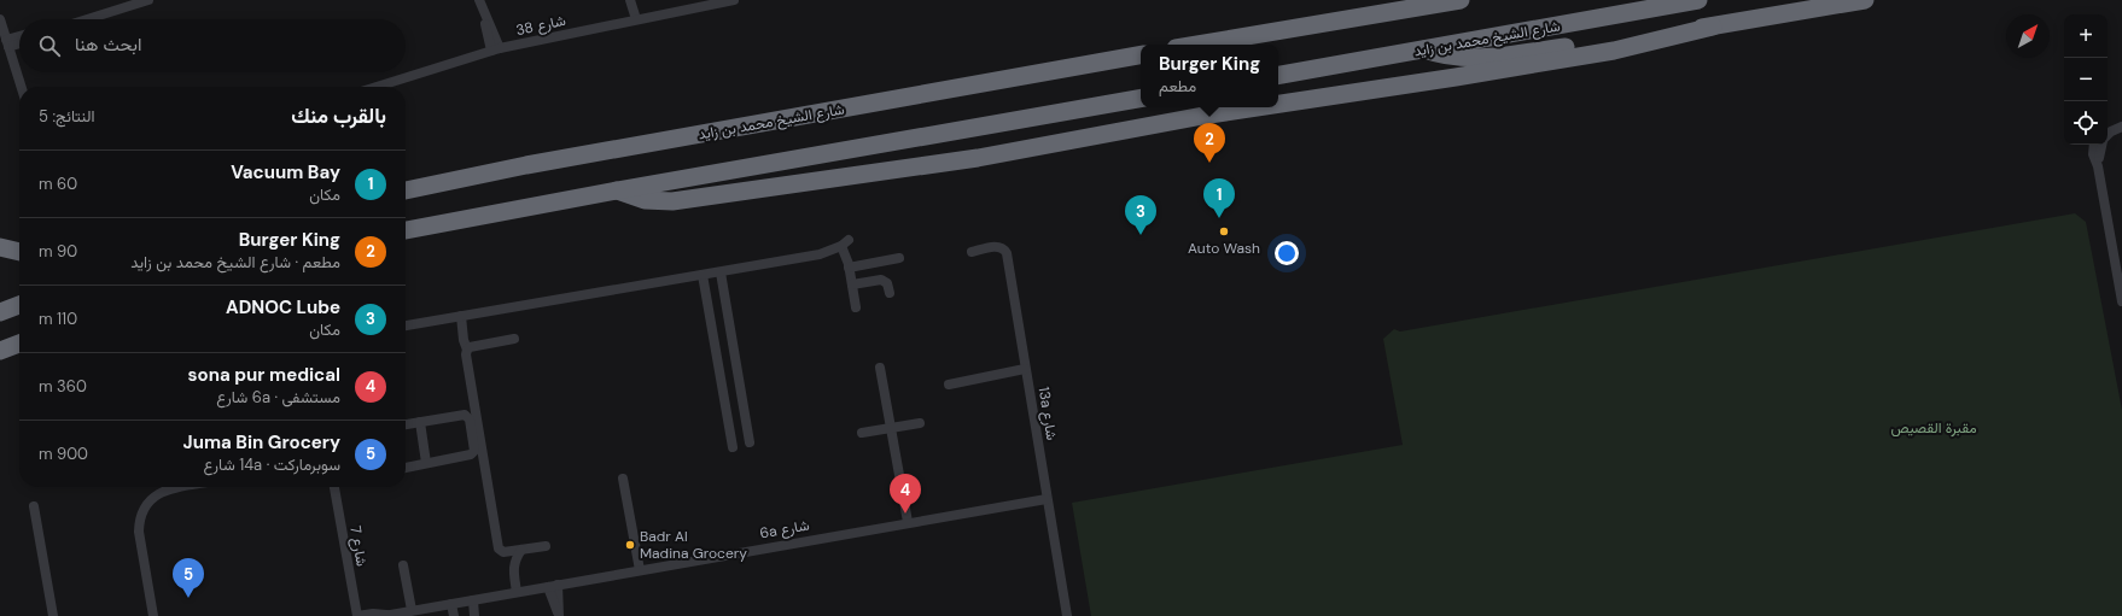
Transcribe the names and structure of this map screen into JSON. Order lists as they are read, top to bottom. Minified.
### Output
{"streets":{"highway":["شارع الشيخ محمد بن زايد"],"street":["شارع 38","13a شارع","6a شارع","شارع 7"]},"crossings":[["13a شارع","6a شارع"],["6a شارع","شارع 7"]],"parks":["مقبرة القصيص"],"places":["Auto Wash","Badr Al Madina Grocery"],"north":"top right","page":{"map_buttons":["+","−"],"search":"ابحث هنا","popup":["Burger King","مطعم"],"heading":["بالقرب منك","النتائج: 5"],"pins":["2","1","3","4","5"],"list":[{"mark":"1","name":"Vacuum Bay","note":"مكان","value":"60 m"},{"mark":"2","name":"Burger King","note":"مطعم · شارع الشيخ محمد بن زايد","value":"90 m"},{"mark":"3","name":"ADNOC Lube","note":"مكان","value":"110 m"},{"mark":"4","name":"sona pur medical","note":"مستشفى · 6a شارع","value":"360 m"},{"mark":"5","name":"Juma Bin Grocery","note":"سوبرماركت · 14a شارع","value":"900 m"}]}}
